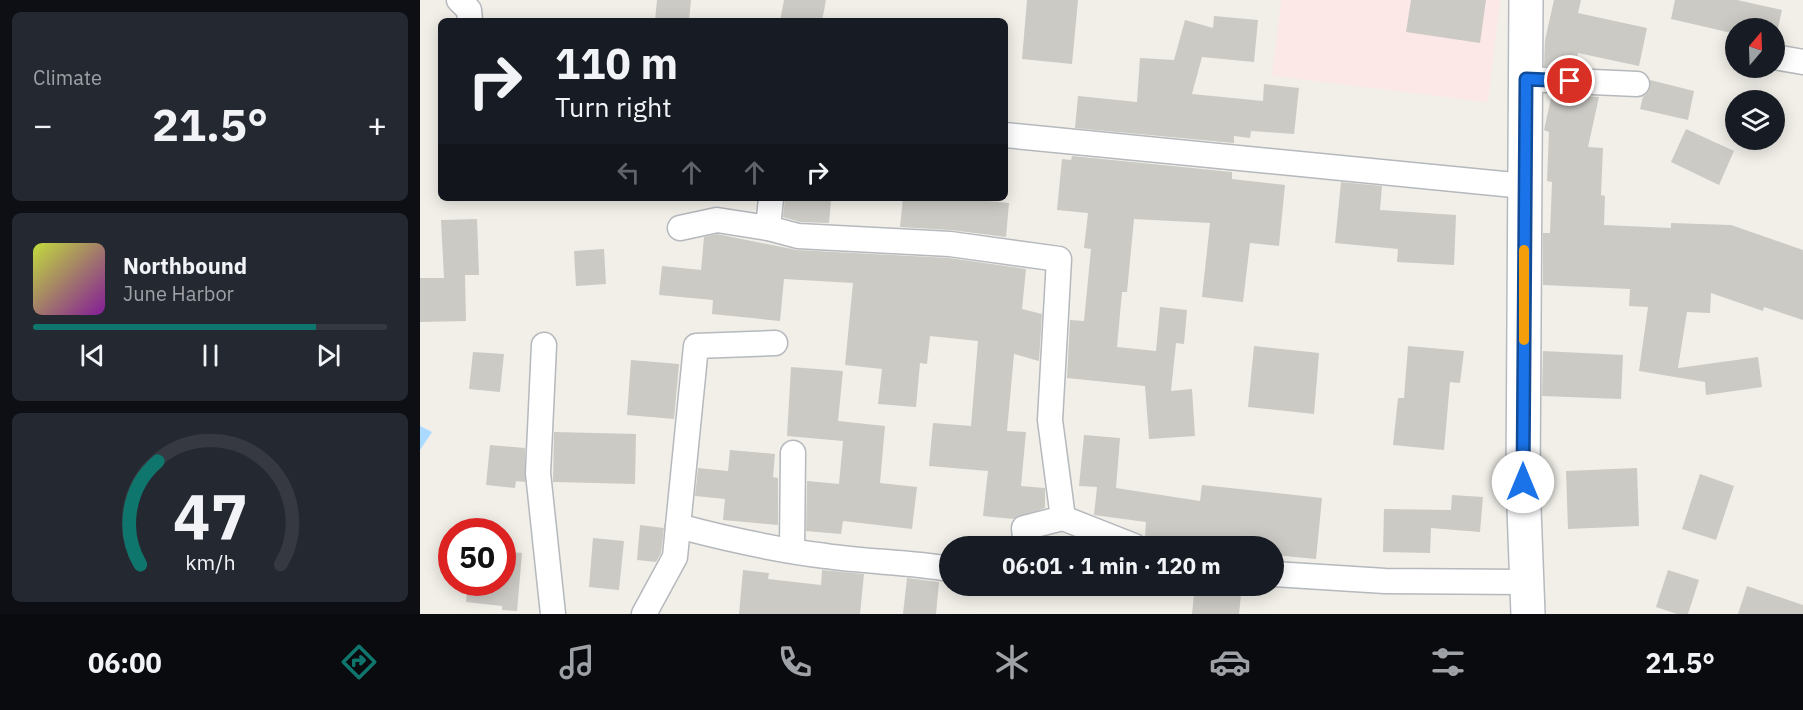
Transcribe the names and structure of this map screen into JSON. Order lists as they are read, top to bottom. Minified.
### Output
{"north":"top","page":{"tile":"Climate","turn":["110 m","Turn right"],"heat":["−","21.5°","+"],"song":["Northbound","June Harbor"],"limit":"50","trip":"06:01 · 1 min · 120 m","tabs":["06:00","21.5°"],"gauge":["47","km/h"]}}
